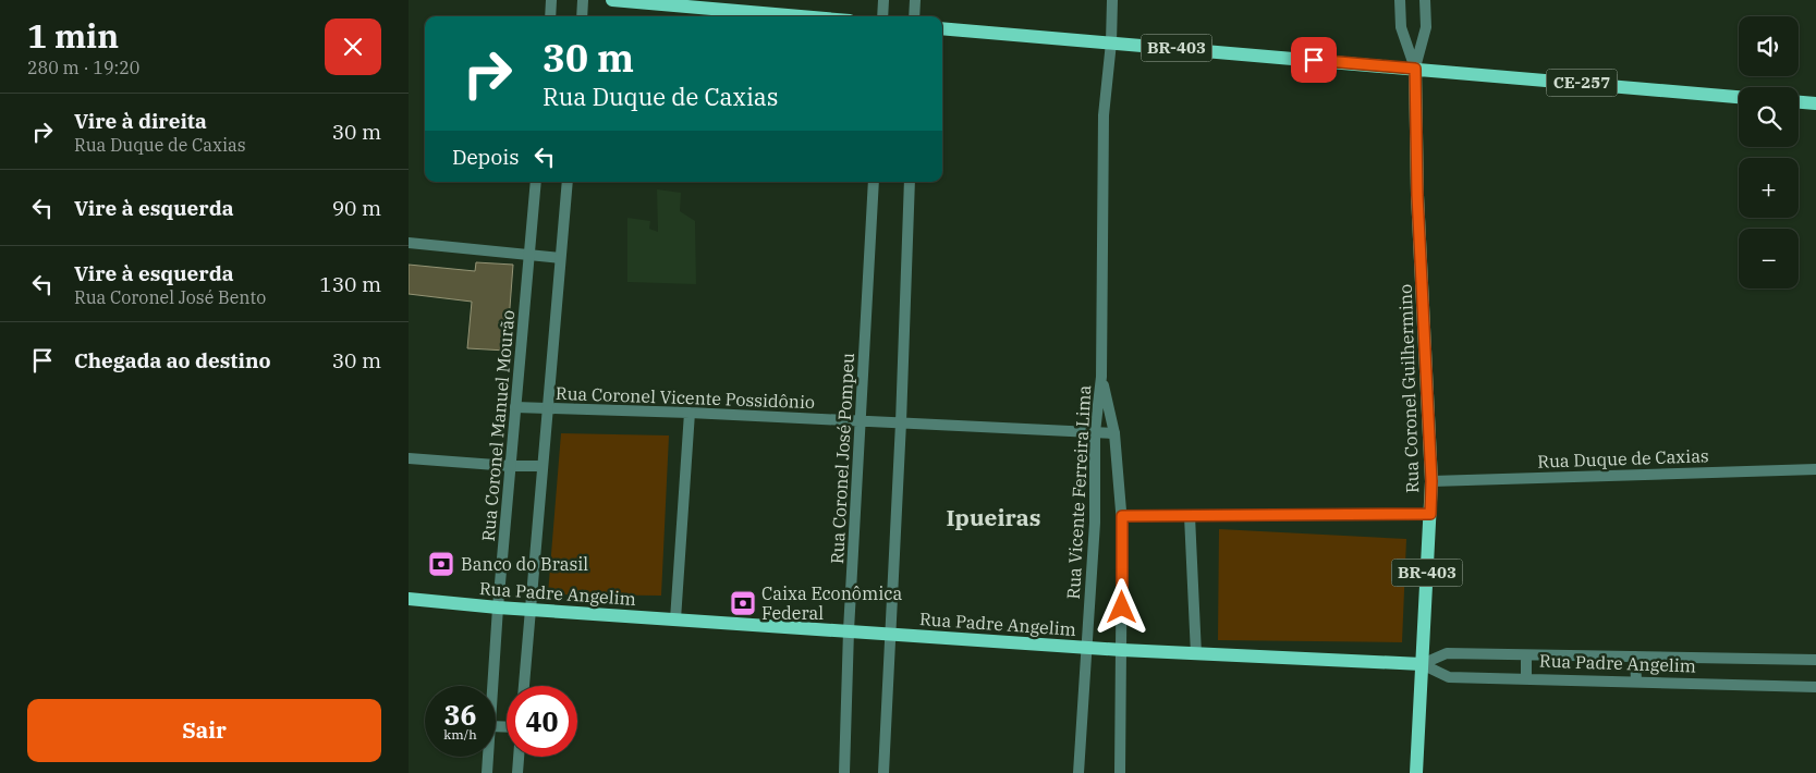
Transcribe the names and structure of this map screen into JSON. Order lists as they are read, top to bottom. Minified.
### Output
{"streets":{"main road":["BR-403","CE-257","Rua Coronel Guilhermino","Rua Padre Angelim"],"street":["Rua Coronel Vicente Possidônio","Rua Coronel Manuel Mourão","Rua Coronel José Pompeu","Rua Duque de Caxias","Rua Vicente Ferreira Lima"]},"crossings":[["BR-403","CE-257"],["BR-403","Rua Coronel Guilhermino"],["BR-403","Rua Vicente Ferreira Lima"],["CE-257","Rua Coronel Guilhermino"],["Rua Coronel Guilhermino","Rua Duque de Caxias"],["Rua Coronel Guilhermino","Rua Padre Angelim"],["Rua Coronel Vicente Possidônio","Rua Coronel Manuel Mourão"],["Rua Coronel Vicente Possidônio","Rua Coronel José Pompeu"],["Rua Coronel Vicente Possidônio","Rua Vicente Ferreira Lima"],["Rua Coronel Manuel Mourão","Rua Padre Angelim"],["Rua Coronel José Pompeu","Rua Padre Angelim"],["Rua Vicente Ferreira Lima","Rua Padre Angelim"]],"districts":["Ipueiras"],"places":{"bank":["Banco do Brasil","Caixa Econômica Federal"]},"page":{"heading":["1 min","280 m · 19:20"],"map_buttons":["+","−"],"turn":["30 m","Rua Duque de Caxias"],"list":[{"name":"Vire à direita","note":"Rua Duque de Caxias","value":"30 m"},{"name":"Vire à esquerda","value":"90 m"},{"name":"Vire à esquerda","note":"Rua Coronel José Bento","value":"130 m"},{"name":"Chegada ao destino","value":"30 m"}],"then":"Depois","speed":"36 km/h","limit":"40","buttons":"Sair"}}
